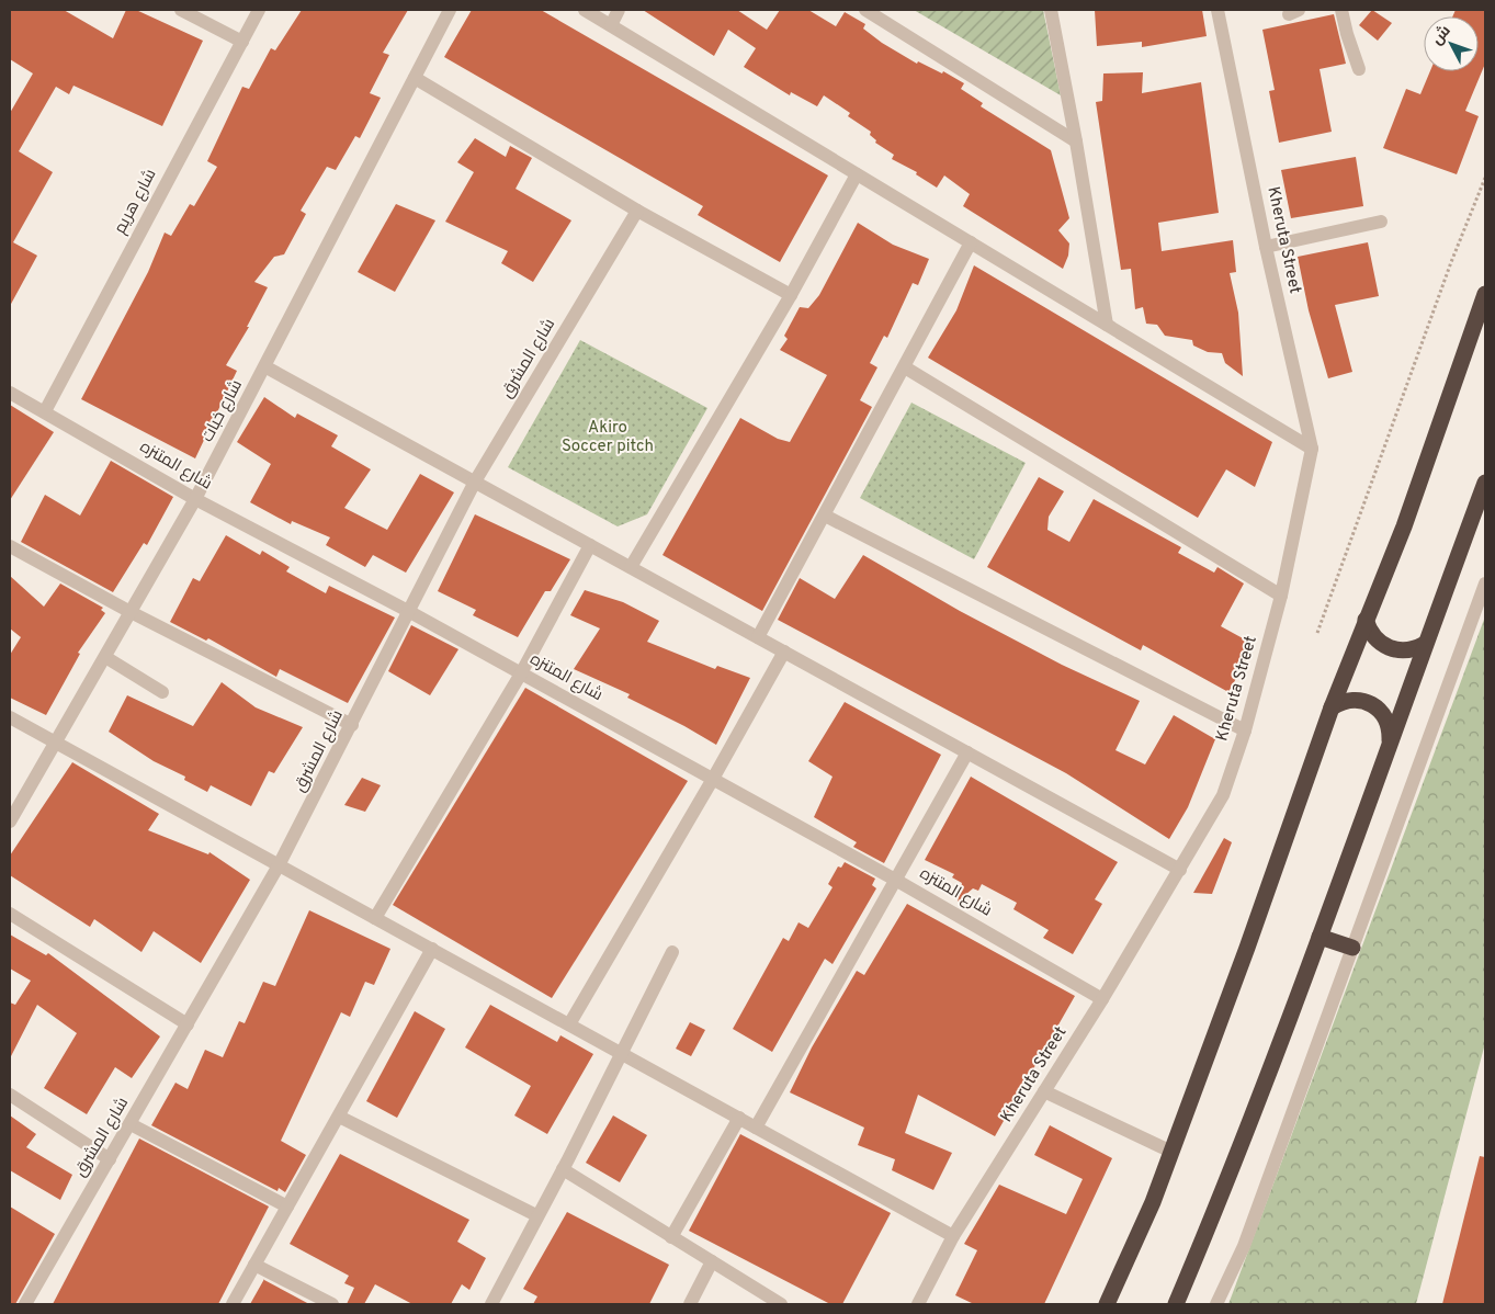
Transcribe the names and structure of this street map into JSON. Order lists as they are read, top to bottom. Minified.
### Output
{"streets":{"street":["شارع هريم","Kheruta Street","شارع المشرق","شارع خبات","شارع المتنزه"]},"crossings":[["شارع هريم","شارع المتنزه"],["Kheruta Street","شارع المتنزه"],["شارع المشرق","شارع المتنزه"],["شارع خبات","شارع المتنزه"]],"parks":["Akiro Soccer pitch"],"north":"top left"}
